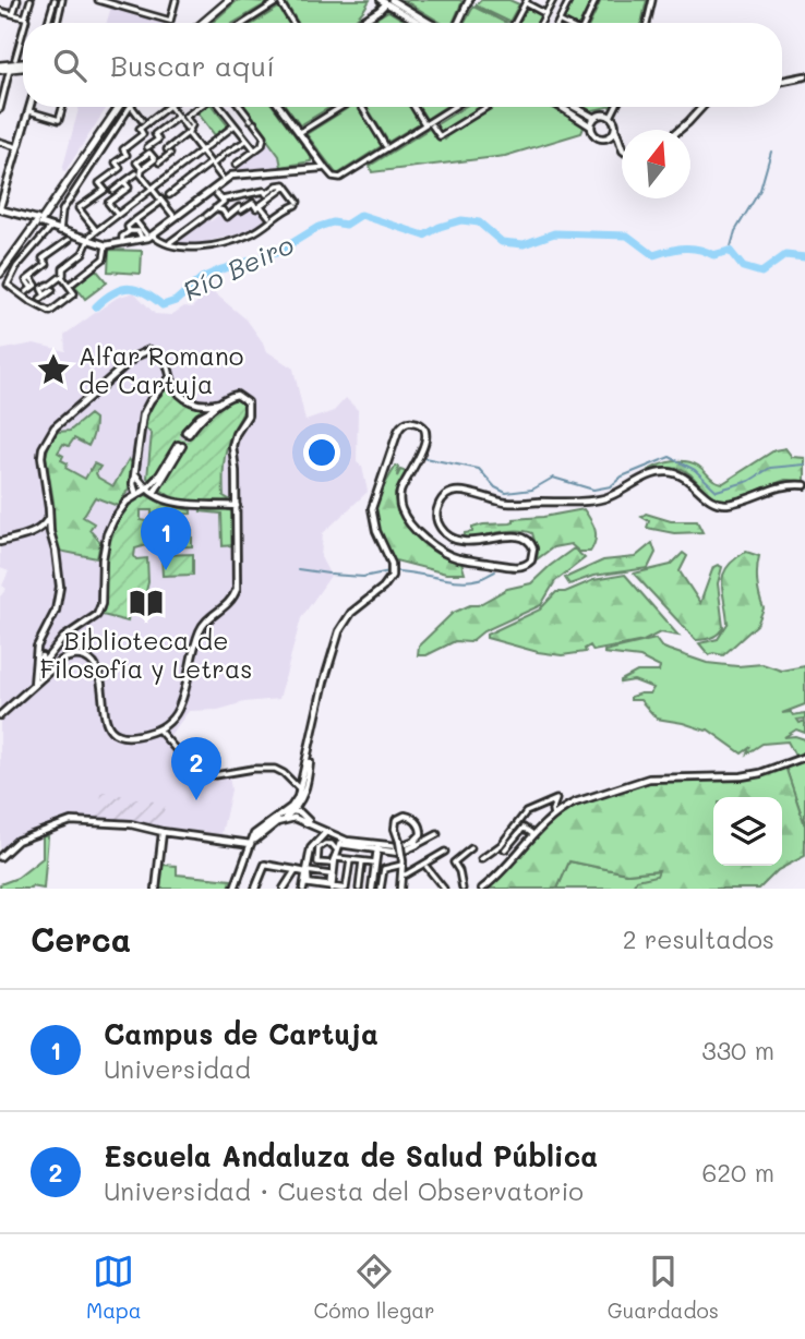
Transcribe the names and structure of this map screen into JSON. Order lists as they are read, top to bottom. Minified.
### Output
{"water":["Río Beiro"],"places":{"place":["Alfar Romano de Cartuja"],"library":["Biblioteca de Filosofía y Letras"]},"north":"top","page":{"search":"Buscar aquí","pins":["1","2"],"heading":["Cerca","2 resultados"],"list":[{"mark":"1","name":"Campus de Cartuja","note":"Universidad","value":"330 m"},{"mark":"2","name":"Escuela Andaluza de Salud Pública","note":"Universidad · Cuesta del Observatorio","value":"620 m"}],"nav":["Mapa","Cómo llegar","Guardados"]}}
